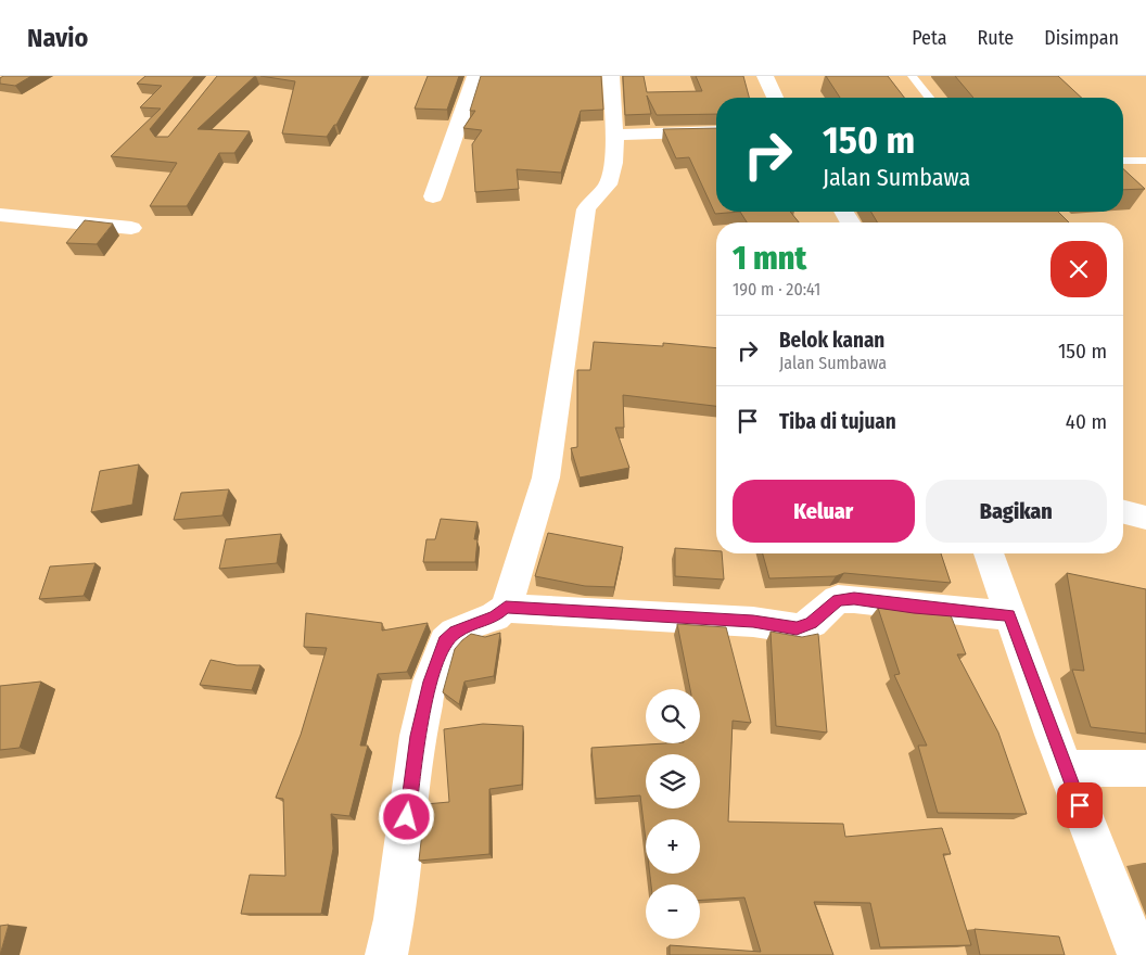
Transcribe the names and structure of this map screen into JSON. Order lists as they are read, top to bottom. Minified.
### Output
{"page":{"header":"Navio","nav":["Peta","Rute","Disimpan"],"turn":["150 m","Jalan Sumbawa"],"heading":["1 mnt","190 m · 20:41"],"list":[{"name":"Belok kanan","note":"Jalan Sumbawa","value":"150 m"},{"name":"Tiba di tujuan","value":"40 m"}],"buttons":["Keluar","Bagikan"],"map_buttons":["+","−"]}}
